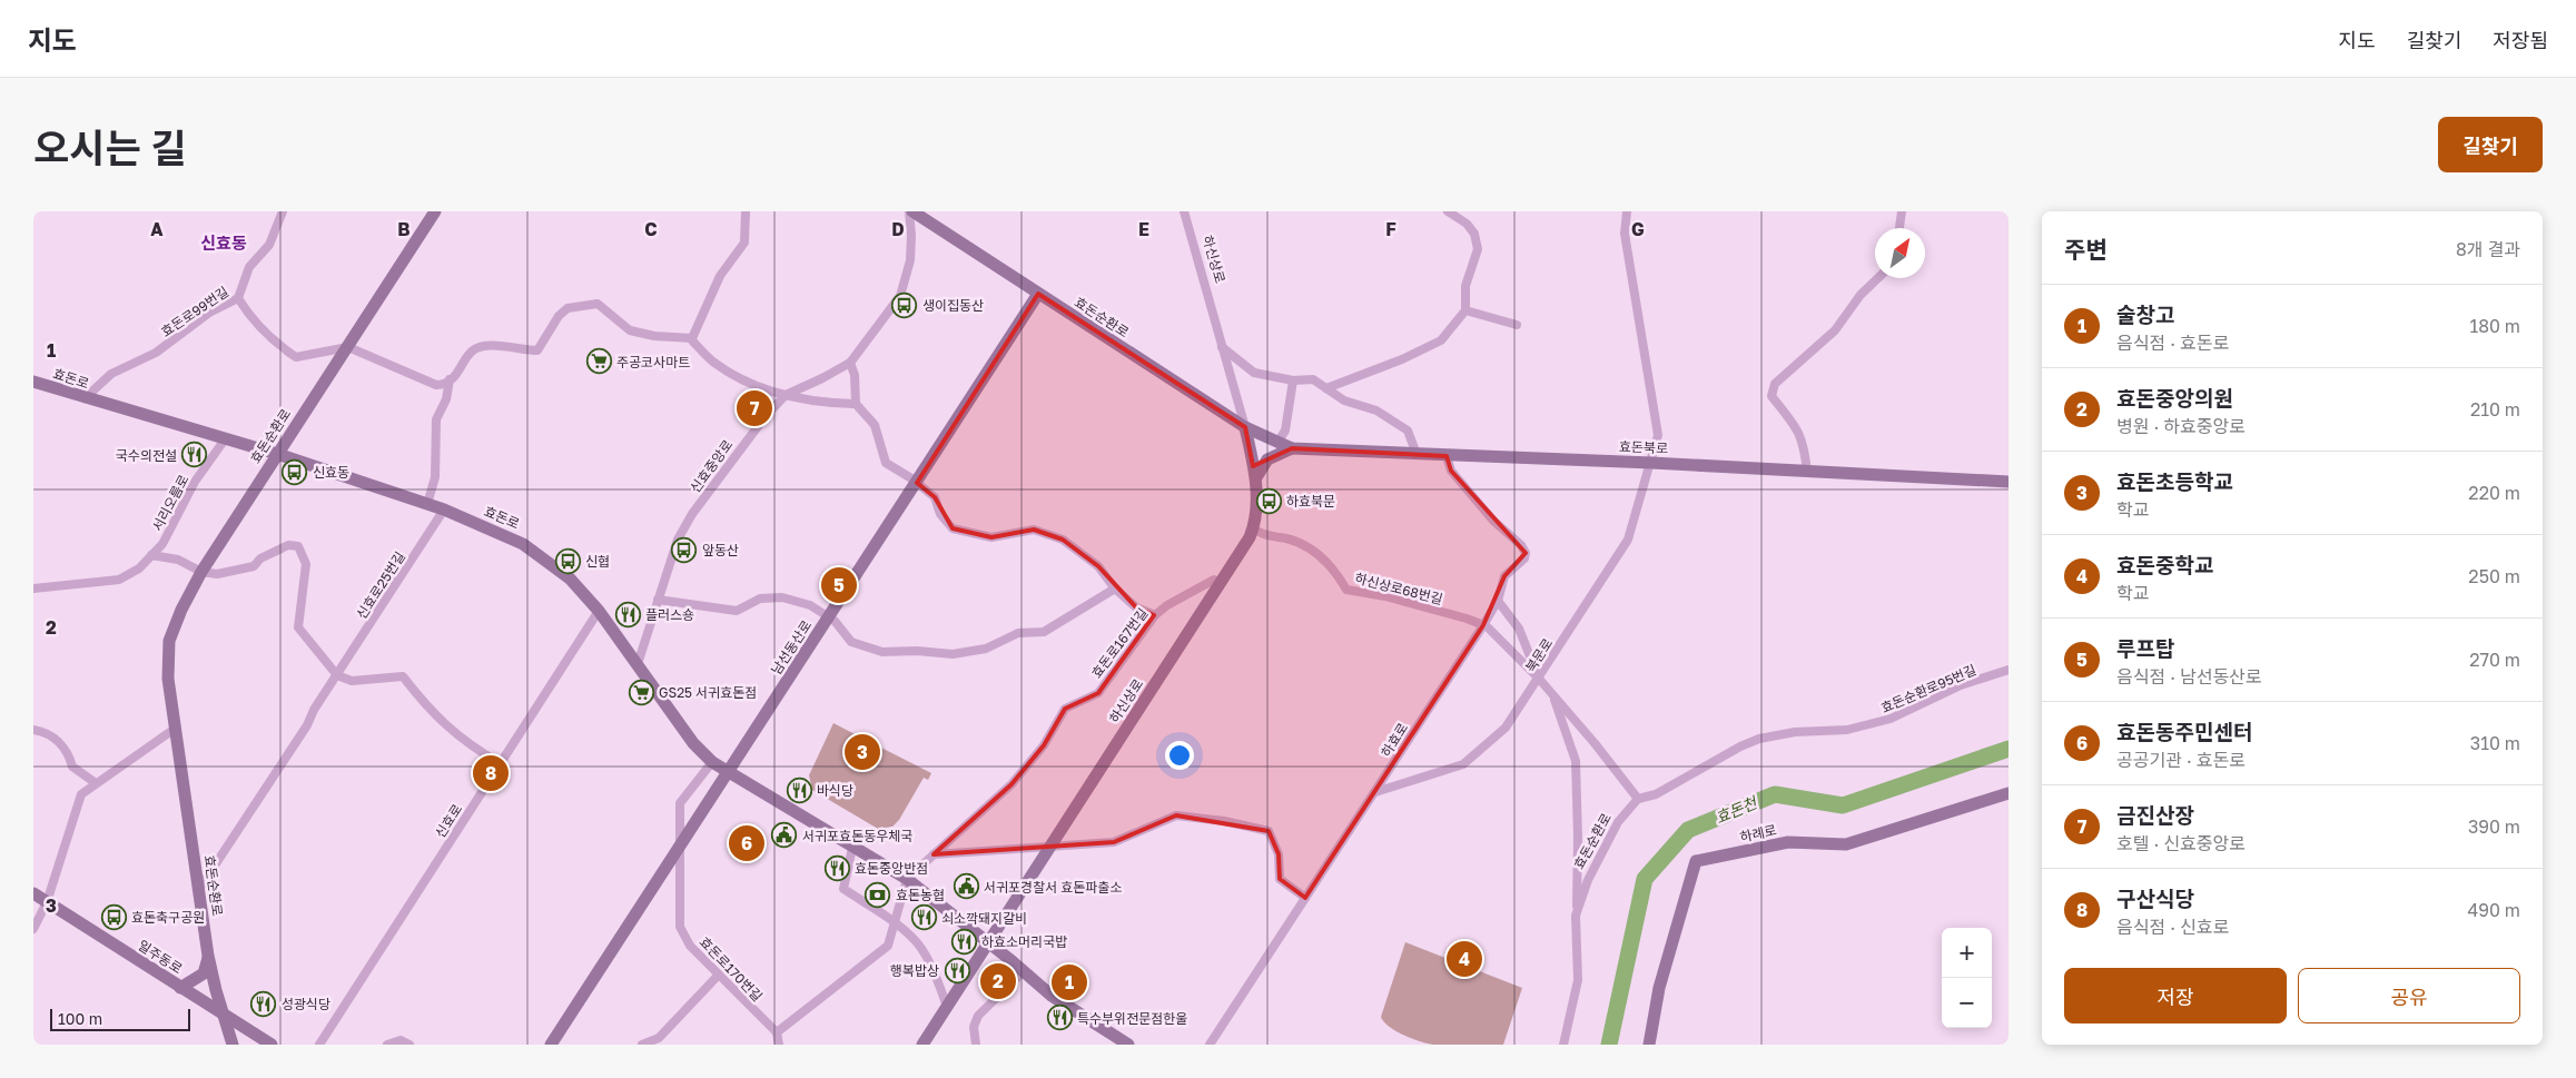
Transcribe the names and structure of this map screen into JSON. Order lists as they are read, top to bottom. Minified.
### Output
{"streets":{"street":["하신상로","효돈로99번길","효돈순환로","효돈로","효돈북로","신효중앙로","서리오름로","신효로25번길","하신상로68번길","효돈로167번길","남선동산로","북문로","효돈순환로95번길","하효로","신효로","하례로","일주동로","효돈로170번길"]},"crossings":[["하신상로","효돈순환로"],["하신상로","효돈로"],["하신상로","하신상로68번길"],["하신상로","효돈로167번길"],["효돈로99번길","효돈로"],["효돈순환로","효돈로"],["효돈순환로","효돈북로"],["효돈순환로","신효중앙로"],["효돈순환로","신효로25번길"],["효돈순환로","남선동산로"],["효돈순환로","효돈순환로95번길"],["효돈순환로","일주동로"],["효돈로","신효중앙로"],["효돈로","서리오름로"],["효돈로","신효로25번길"],["효돈로","효돈로167번길"],["효돈로","남선동산로"],["효돈로","신효로"],["효돈로","효돈로170번길"],["효돈북로","북문로"],["효돈북로","하효로"],["하신상로68번길","북문로"],["하신상로68번길","하효로"],["남선동산로","효돈로170번길"],["북문로","하효로"]],"districts":["신효동"],"water":["효돈천"],"places":{"bus stop":["생이집동산","신효동","하효북문","앞동산","신협","효돈축구공원"],"supermarket":["주공코사마트","GS25 서귀효돈점"],"restaurant":["국수의전설","플러스숑","바식당","효돈중앙반점","쇠소깍돼지갈비","하효소머리국밥","행복밥상","성광식당","특수부위전문점한울"],"public building":["서귀포효돈동우체국","서귀포경찰서 효돈파출소"],"bank":["효돈농협"]},"scale_bar":"100 m","north":"top right","page":{"header":"지도","nav":["지도","길찾기","저장됨"],"title":"오시는 길","buttons":["길찾기",["저장","공유"]],"heading":["주변","8개 결과"],"list":[{"mark":"1","name":"술창고","note":"음식점 · 효돈로","value":"180 m"},{"mark":"2","name":"효돈중앙의원","note":"병원 · 하효중앙로","value":"210 m"},{"mark":"3","name":"효돈초등학교","note":"학교","value":"220 m"},{"mark":"4","name":"효돈중학교","note":"학교","value":"250 m"},{"mark":"5","name":"루프탑","note":"음식점 · 남선동산로","value":"270 m"},{"mark":"6","name":"효돈동주민센터","note":"공공기관 · 효돈로","value":"310 m"},{"mark":"7","name":"금진산장","note":"호텔 · 신효중앙로","value":"390 m"},{"mark":"8","name":"구산식당","note":"음식점 · 신효로","value":"490 m"}],"pins":["7","5","3","8","6","4","2","1"],"map_buttons":["+","−"],"scale":"100 m"},"grid":{"columns":["A","B","C","D","E","F","G"],"rows":["1","2","3"]}}
